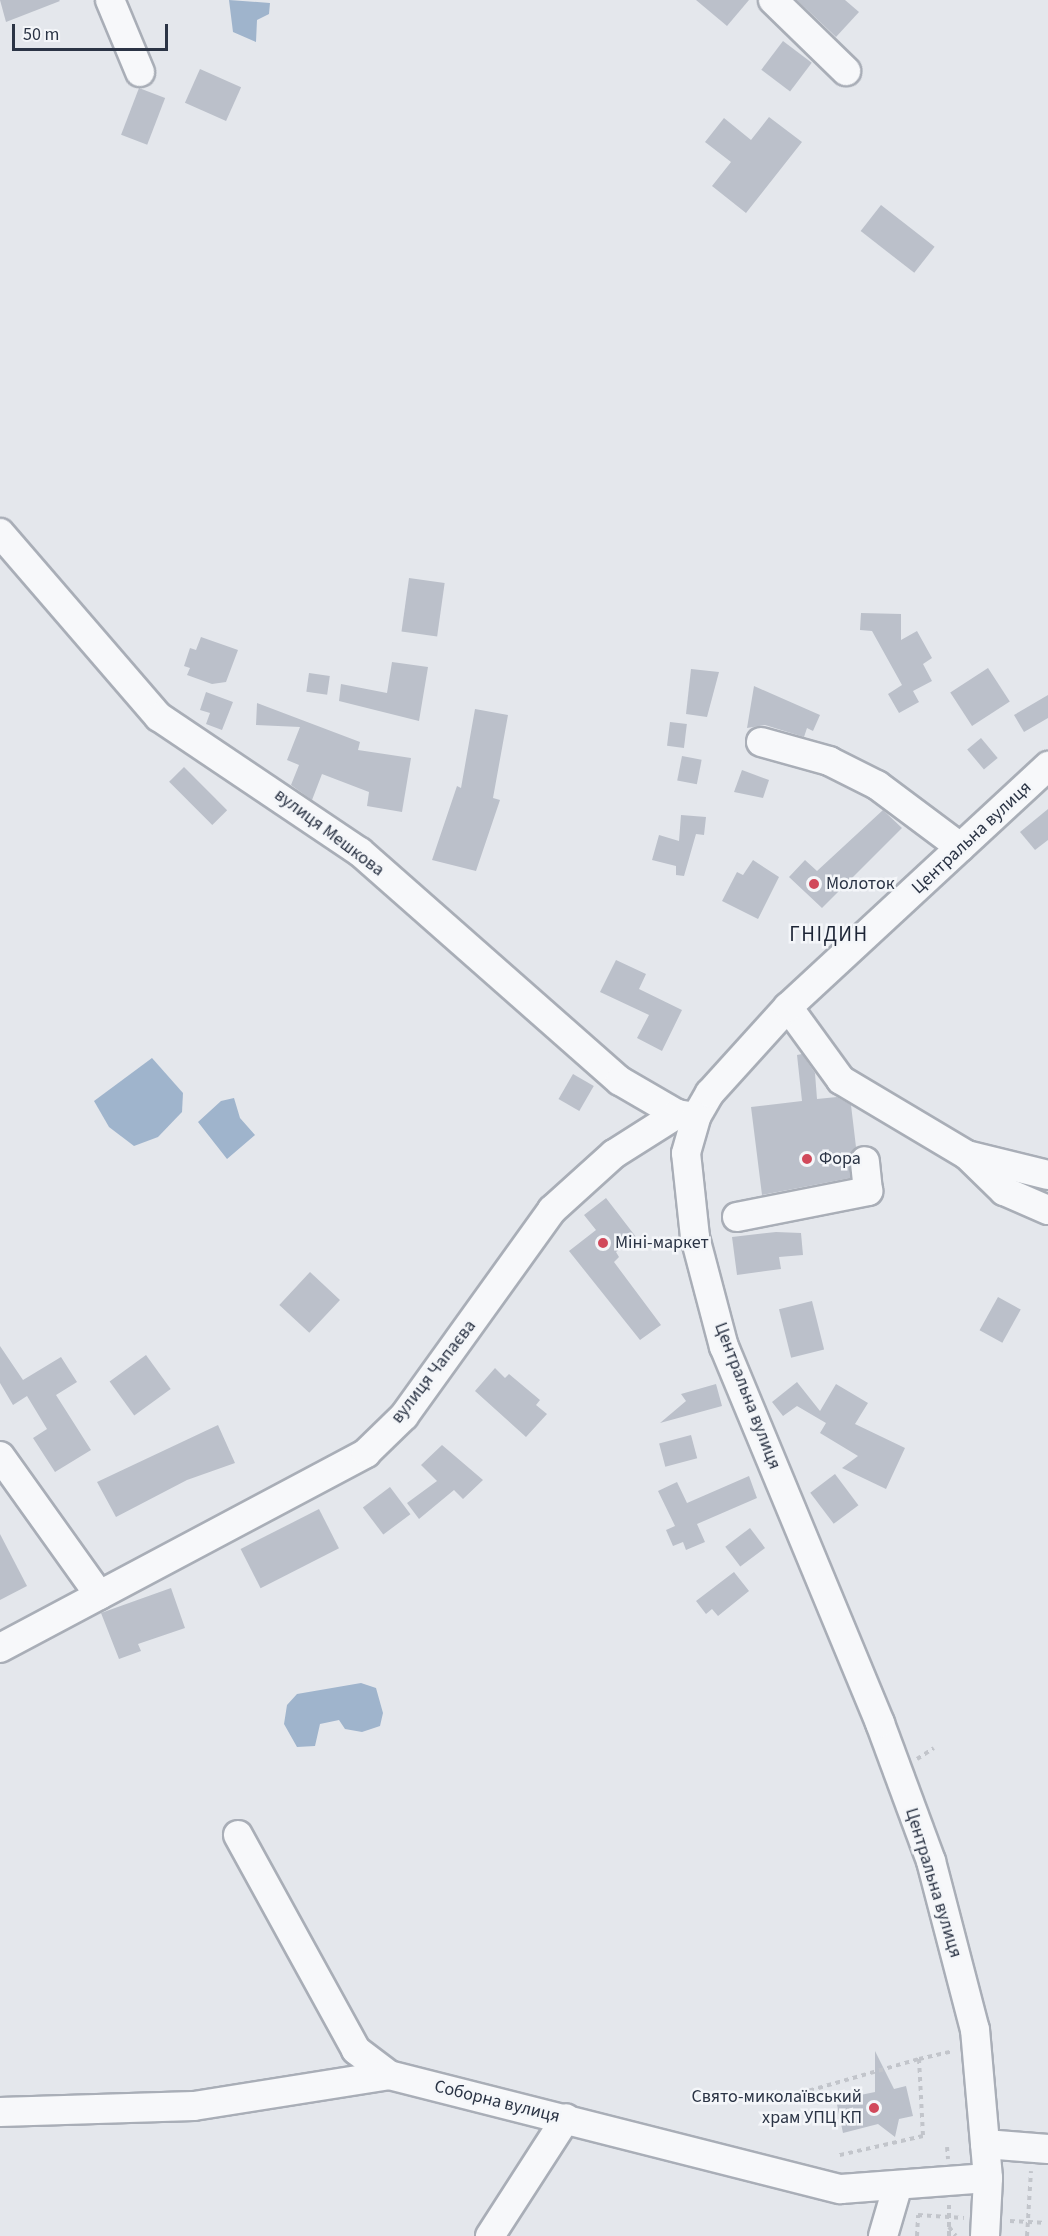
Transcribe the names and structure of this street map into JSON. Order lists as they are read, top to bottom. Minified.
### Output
{"streets":{"street":["вулиця Мешкова","Центральна вулиця","вулиця Чапаєва","Соборна вулиця"]},"crossings":[["вулиця Мешкова","Центральна вулиця"],["вулиця Мешкова","вулиця Чапаєва"],["Центральна вулиця","вулиця Чапаєва"],["Центральна вулиця","Соборна вулиця"]],"districts":["ГНІДИН"],"places":["Молоток","Фора","Міні-маркет","Свято-миколаївський храм УПЦ КП"],"scale_bar":"50 m"}
